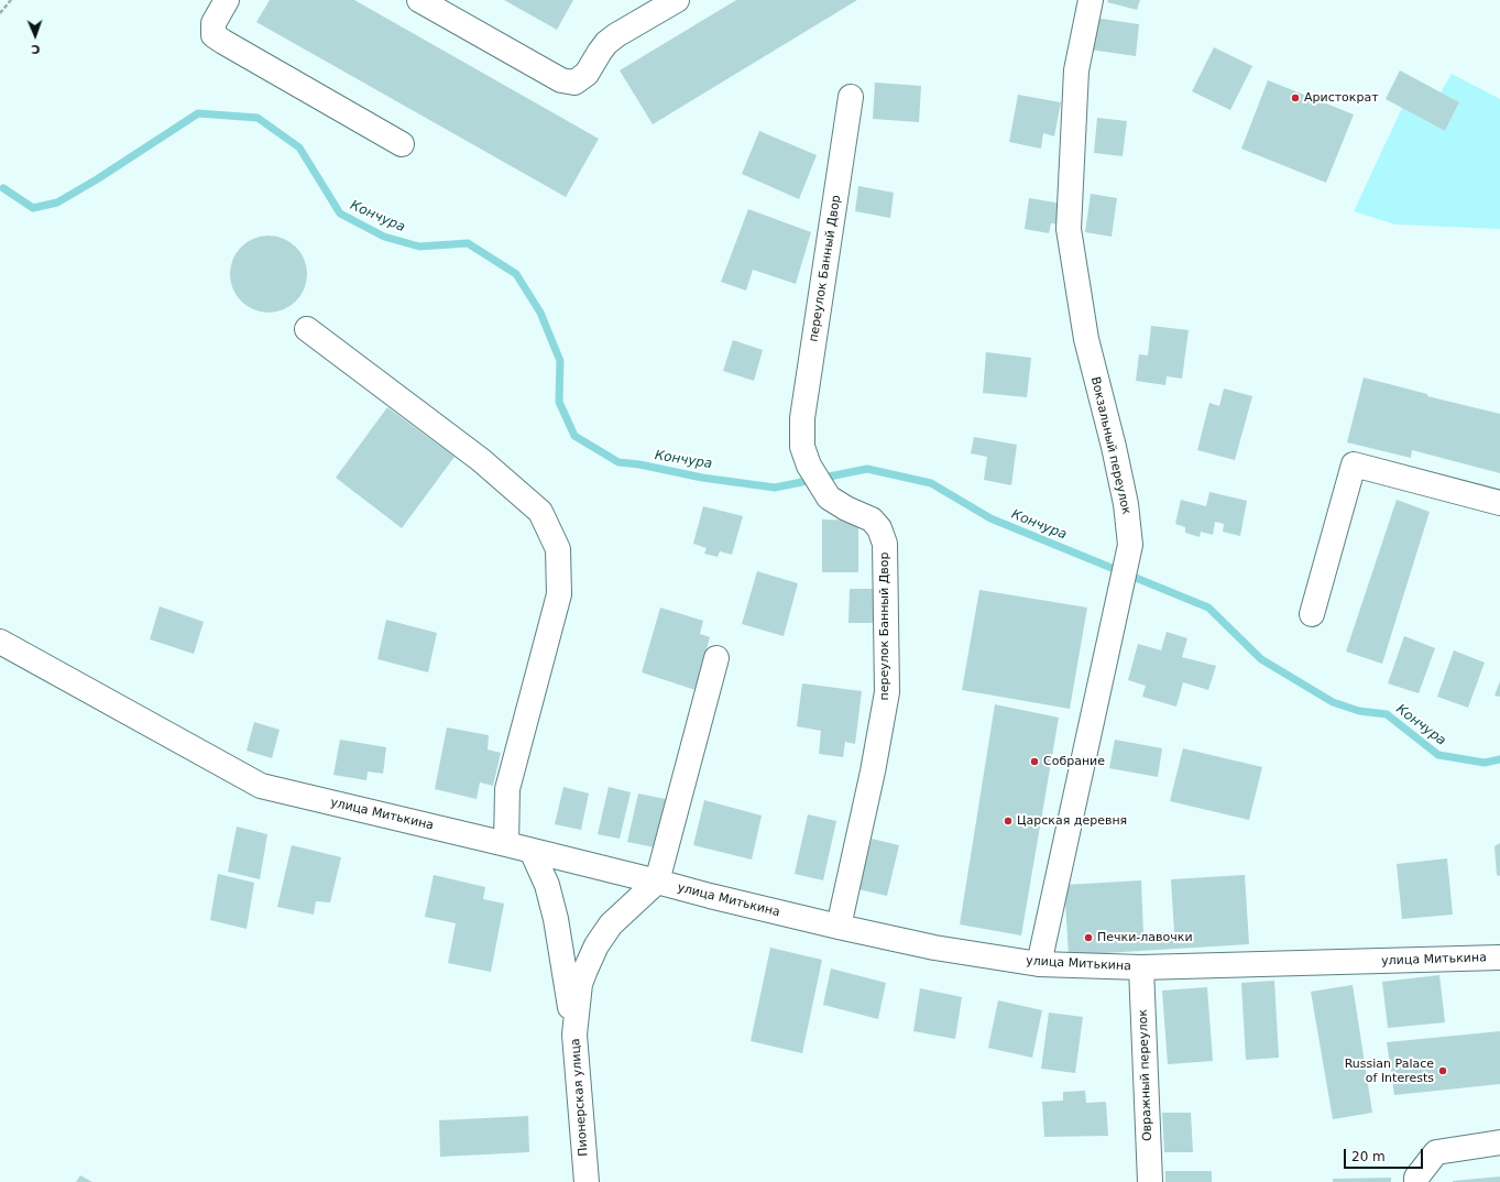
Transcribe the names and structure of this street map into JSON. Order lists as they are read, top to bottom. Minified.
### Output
{"streets":{"street":["переулок Банный Двор","Вокзальный переулок","улица Митькина","Овражный переулок","Пионерская улица"]},"crossings":[["переулок Банный Двор","улица Митькина"],["Вокзальный переулок","улица Митькина"],["улица Митькина","Овражный переулок"],["улица Митькина","Пионерская улица"]],"water":["Кончура"],"places":["Аристoкрат","Собрание","Царская деревня","Печки-лавочки","Russian Palace of Interests"],"scale_bar":"20 m","north":"bottom"}
